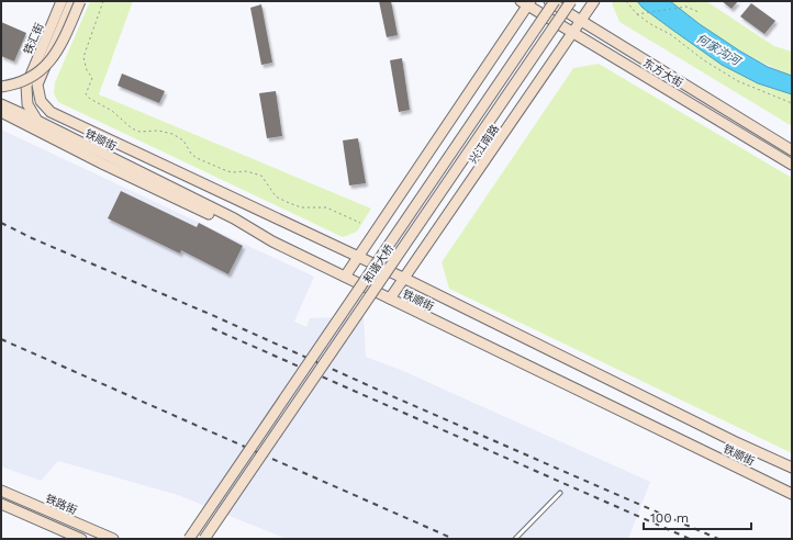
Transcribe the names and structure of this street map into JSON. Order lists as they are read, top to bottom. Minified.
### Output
{"streets":{"main road":["铁汇街","东方大街","铁顺街","兴江南路","和谐大桥","铁路街"]},"crossings":[["铁汇街","铁顺街"],["东方大街","兴江南路"],["铁顺街","兴江南路"]],"water":["何家沟河"],"scale_bar":"100 m"}
